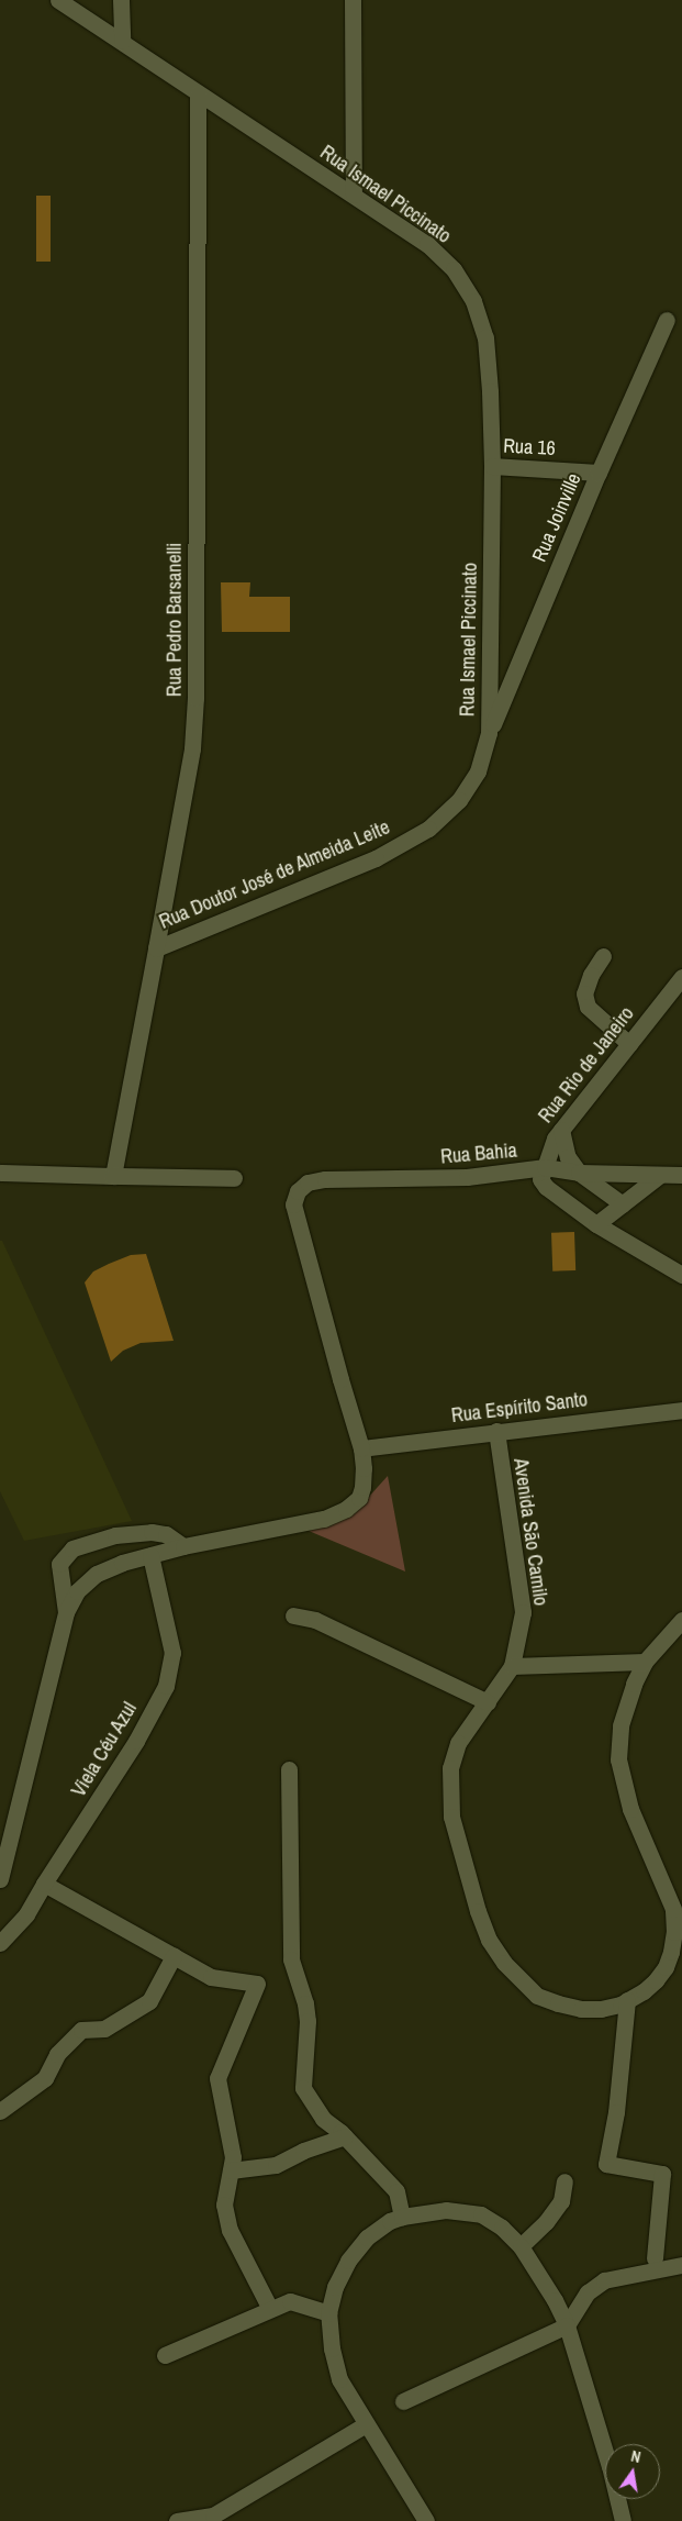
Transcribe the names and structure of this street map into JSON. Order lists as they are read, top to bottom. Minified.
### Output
{"streets":{"street":["Rua Ismael Piccinato","Rua 16","Rua Joinville","Rua Pedro Barsanelli","Rua Doutor José de Almeida Leite","Rua Rio de Janeiro","Rua Bahia","Rua Espírito Santo","Avenida São Camilo","Viela Céu Azul"]},"crossings":[["Rua Ismael Piccinato","Rua 16"],["Rua Ismael Piccinato","Rua Joinville"],["Rua Ismael Piccinato","Rua Pedro Barsanelli"],["Rua Ismael Piccinato","Rua Doutor José de Almeida Leite"],["Rua 16","Rua Joinville"],["Rua Pedro Barsanelli","Rua Doutor José de Almeida Leite"],["Rua Rio de Janeiro","Rua Bahia"],["Rua Bahia","Rua Espírito Santo"],["Rua Espírito Santo","Avenida São Camilo"]],"north":"top"}
